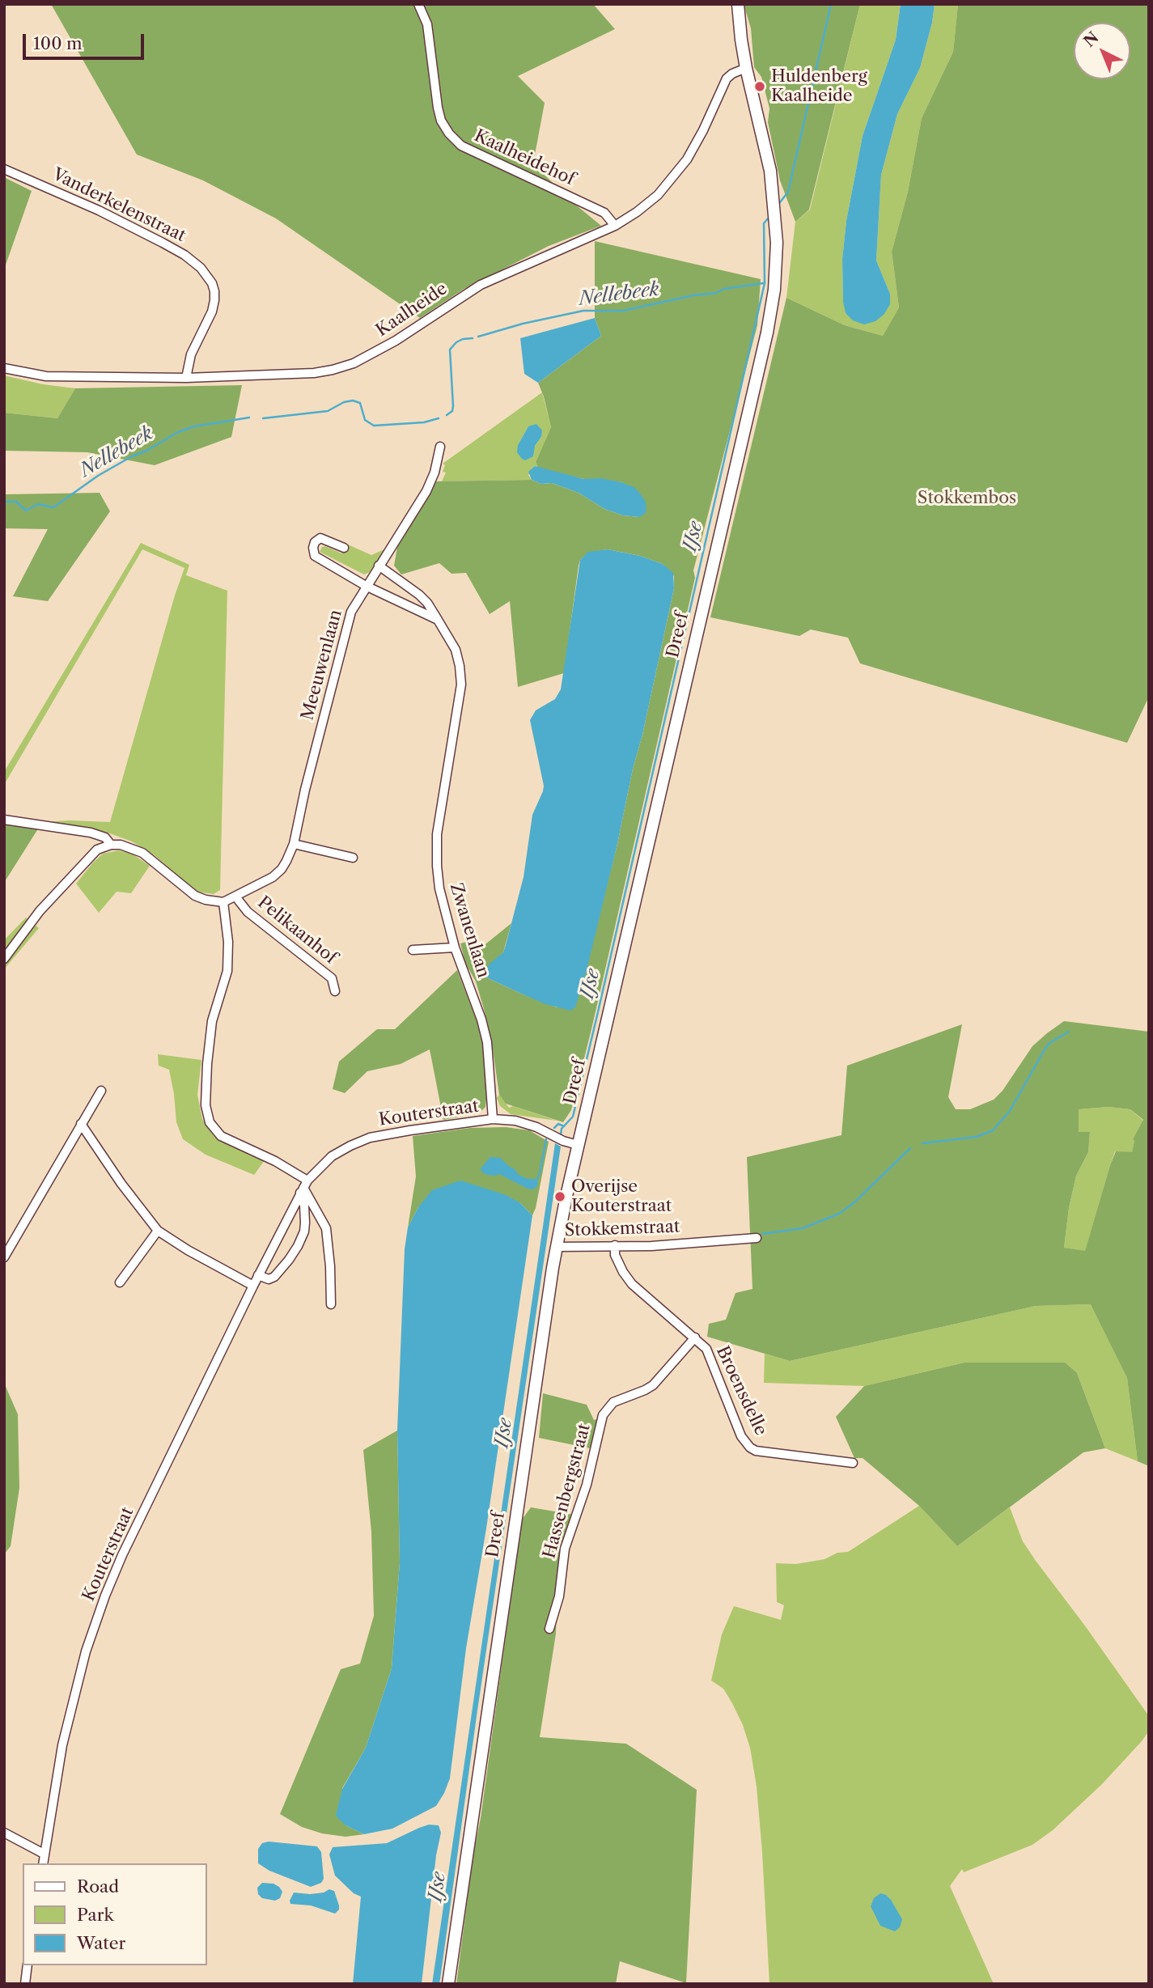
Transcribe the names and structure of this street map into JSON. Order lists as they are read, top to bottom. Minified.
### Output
{"streets":{"main road":["Dreef"],"street":["Kaalheidehof","Vanderkelenstraat","Kaalheide","Meeuwenlaan","Pelikaanhof","Zwanenlaan","Kouterstraat","Stokkemstraat","Broensdelle","Hassenbergstraat"]},"crossings":[["Kaalheidehof","Kaalheide"],["Vanderkelenstraat","Kaalheide"],["Kaalheide","Dreef"],["Dreef","Kouterstraat"],["Dreef","Stokkemstraat"],["Meeuwenlaan","Pelikaanhof"],["Meeuwenlaan","Zwanenlaan"],["Zwanenlaan","Kouterstraat"],["Stokkemstraat","Broensdelle"],["Broensdelle","Hassenbergstraat"]],"water":["Nellebeek","IJse"],"parks":["Stokkembos"],"places":["Huldenberg Kaalheide","Overijse Kouterstraat"],"legend":["Road","Park","Water"],"scale_bar":"100 m","north":"top left"}
